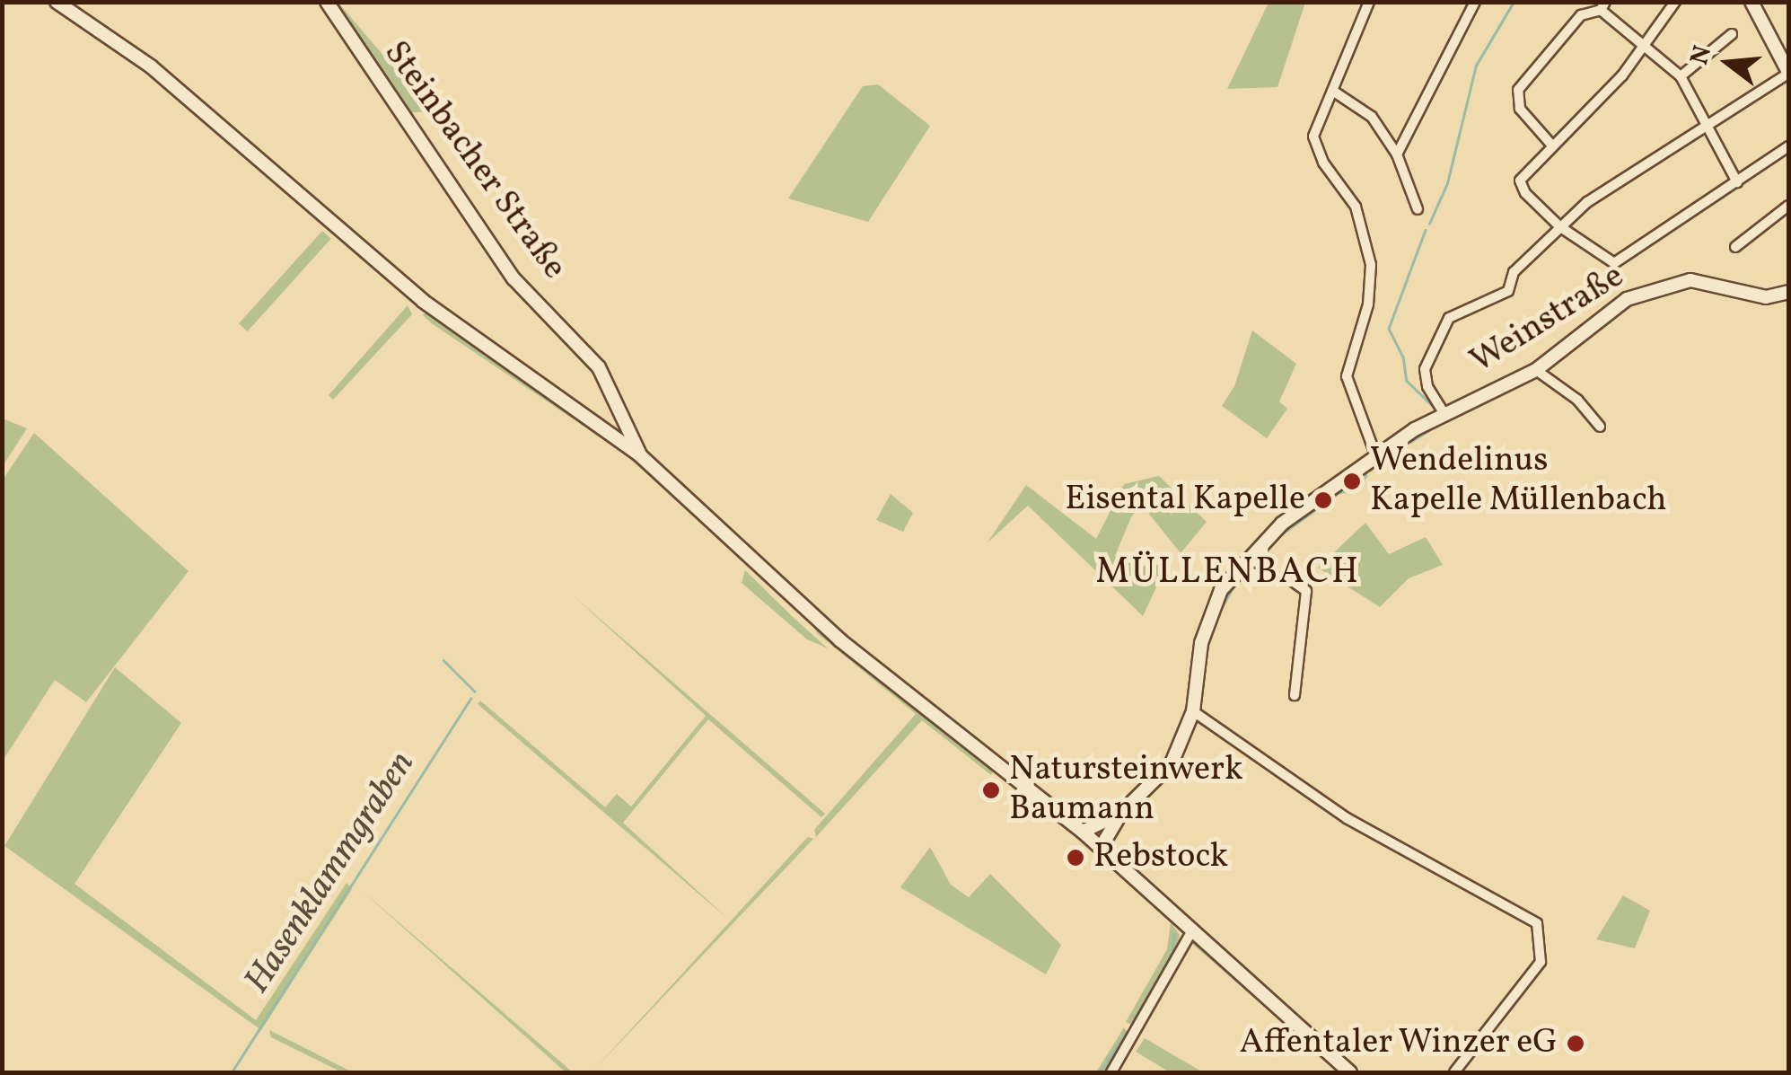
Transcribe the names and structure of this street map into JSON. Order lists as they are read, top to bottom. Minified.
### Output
{"streets":{"street":["Steinbacher Straße","Weinstraße"]},"districts":["MÜLLENBACH"],"water":["Hasenklammgraben"],"places":["Wendelinus Kapelle Müllenbach","Eisental Kapelle","Natursteinwerk Baumann","Rebstock","Affentaler Winzer eG"],"north":"left"}
